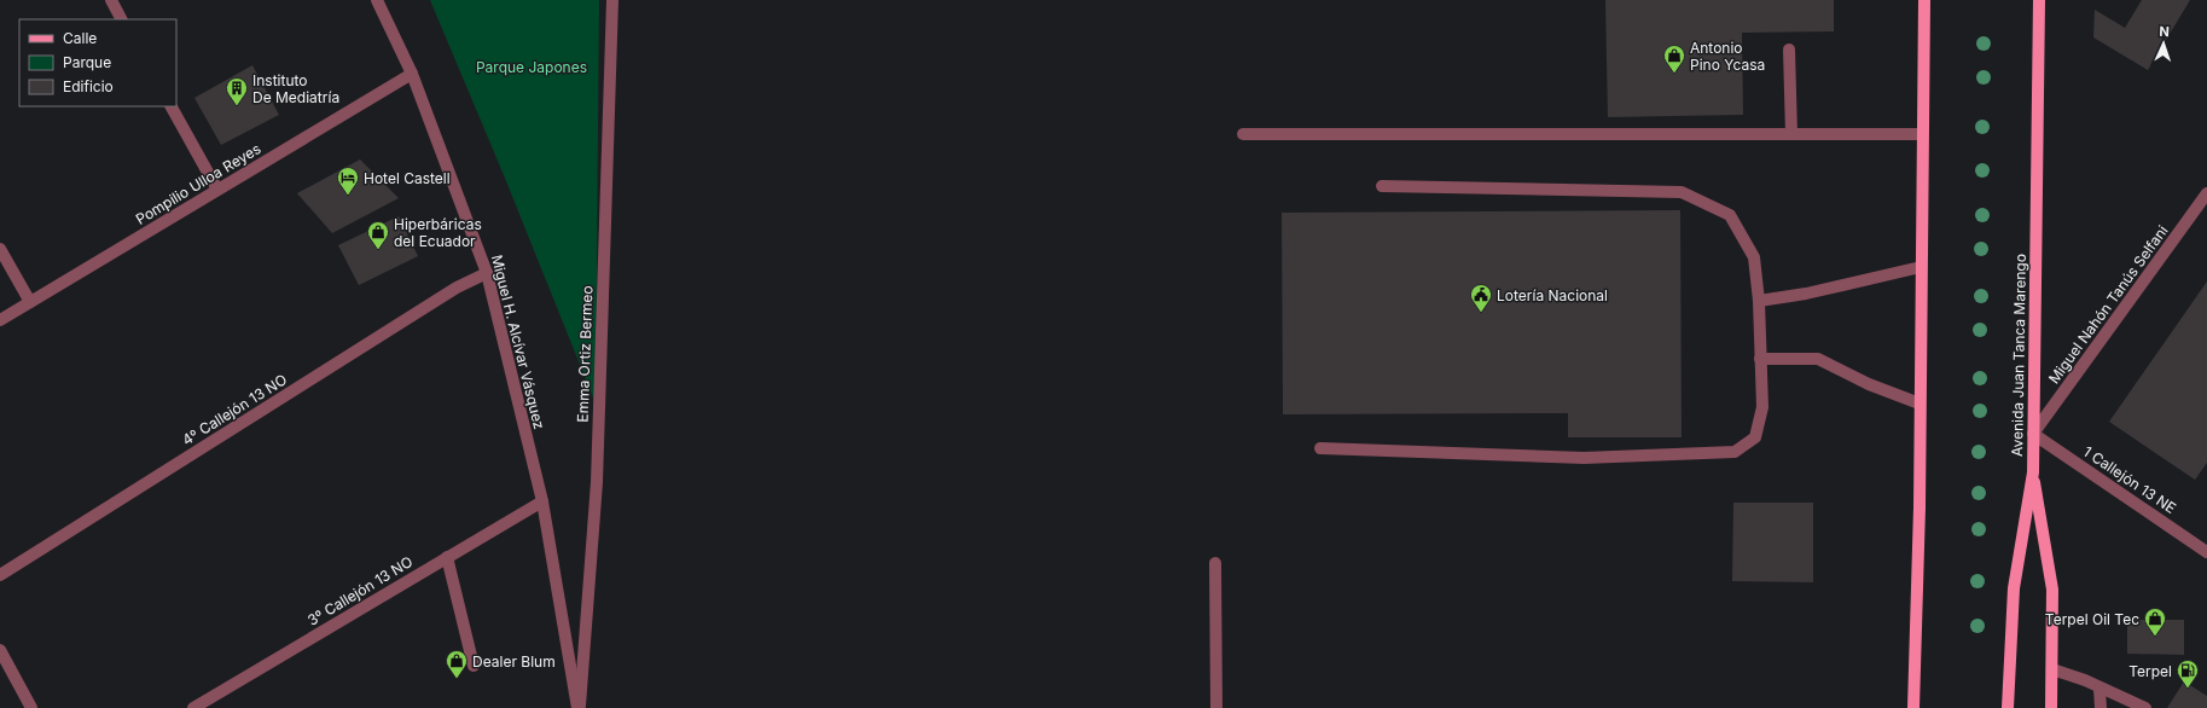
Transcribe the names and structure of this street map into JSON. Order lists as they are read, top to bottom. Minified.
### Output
{"streets":{"main road":["Avenida Juan Tanca Marengo"],"street":["Pompilio Ulloa Reyes","Miguel Nahón Tanús Selfani","Miguel H. Alcívar Vásquez","Emma Ortiz Bermeo","4º Callejón 13 NO","1 Callejón 13 NE","3º Callejón 13 NO"]},"crossings":[["Pompilio Ulloa Reyes","Miguel H. Alcívar Vásquez"],["Miguel Nahón Tanús Selfani","Avenida Juan Tanca Marengo"],["Miguel Nahón Tanús Selfani","1 Callejón 13 NE"],["Miguel H. Alcívar Vásquez","Emma Ortiz Bermeo"],["Miguel H. Alcívar Vásquez","4º Callejón 13 NO"],["Miguel H. Alcívar Vásquez","3º Callejón 13 NO"],["Avenida Juan Tanca Marengo","1 Callejón 13 NE"]],"parks":["Parque Japones"],"places":{"shop":["Antonio Pino Ycasa","Hiperbáricas del Ecuador","Terpel Oil Tec","Dealer Blum"],"building":["Instituto De Mediatría"],"hotel":["Hotel Castell"],"public building":["Lotería Nacional"],"fuel station":["Terpel"]},"legend":["Calle","Parque","Edificio"],"north":"top"}
